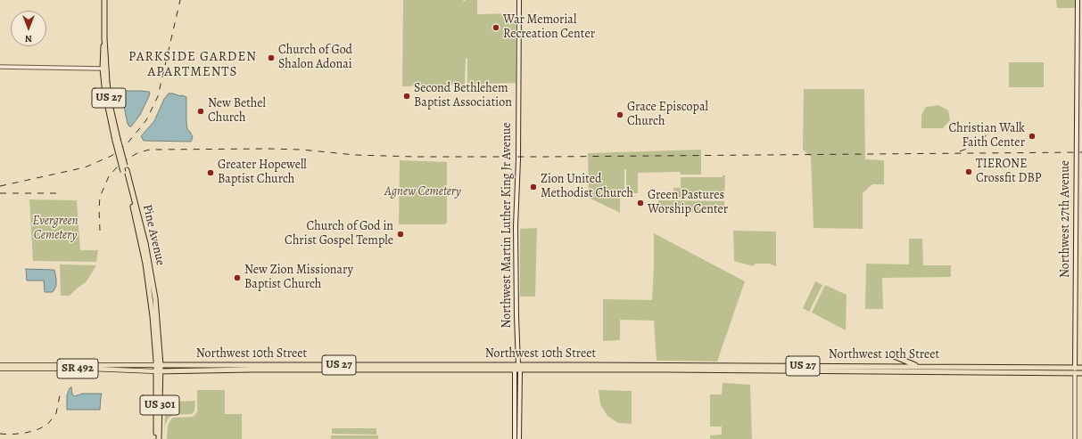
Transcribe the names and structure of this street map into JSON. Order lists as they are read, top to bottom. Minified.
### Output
{"streets":{"highway":["US 27","Pine Avenue","Northwest 10th Street","US 301"],"main road":["Northwest 27th Avenue","Northwest Martin Luther King Jr Avenue","SR 492"]},"crossings":[["Northwest 27th Avenue","Northwest 10th Street"],["Northwest Martin Luther King Jr Avenue","Northwest 10th Street"],["Pine Avenue","Northwest 10th Street"],["Pine Avenue","SR 492"],["Northwest 10th Street","SR 492"]],"districts":["PARKSIDE GARDEN APARTMENTS"],"parks":["Agnew Cemetery","Evergreen Cemetery"],"places":["War Memorial Recreation Center","Church of God Shalon Adonai","Second Bethlehem Baptist Association","New Bethel Church","Grace Episcopal Church","Christian Walk Faith Center","TIERONE Crossfit DBP","Greater Hopewell Baptist Church","Zion United Methodist Church","Green Pastures Worship Center","Church of God in Christ Gospel Temple","New Zion Missionary Baptist Church"],"north":"bottom"}
